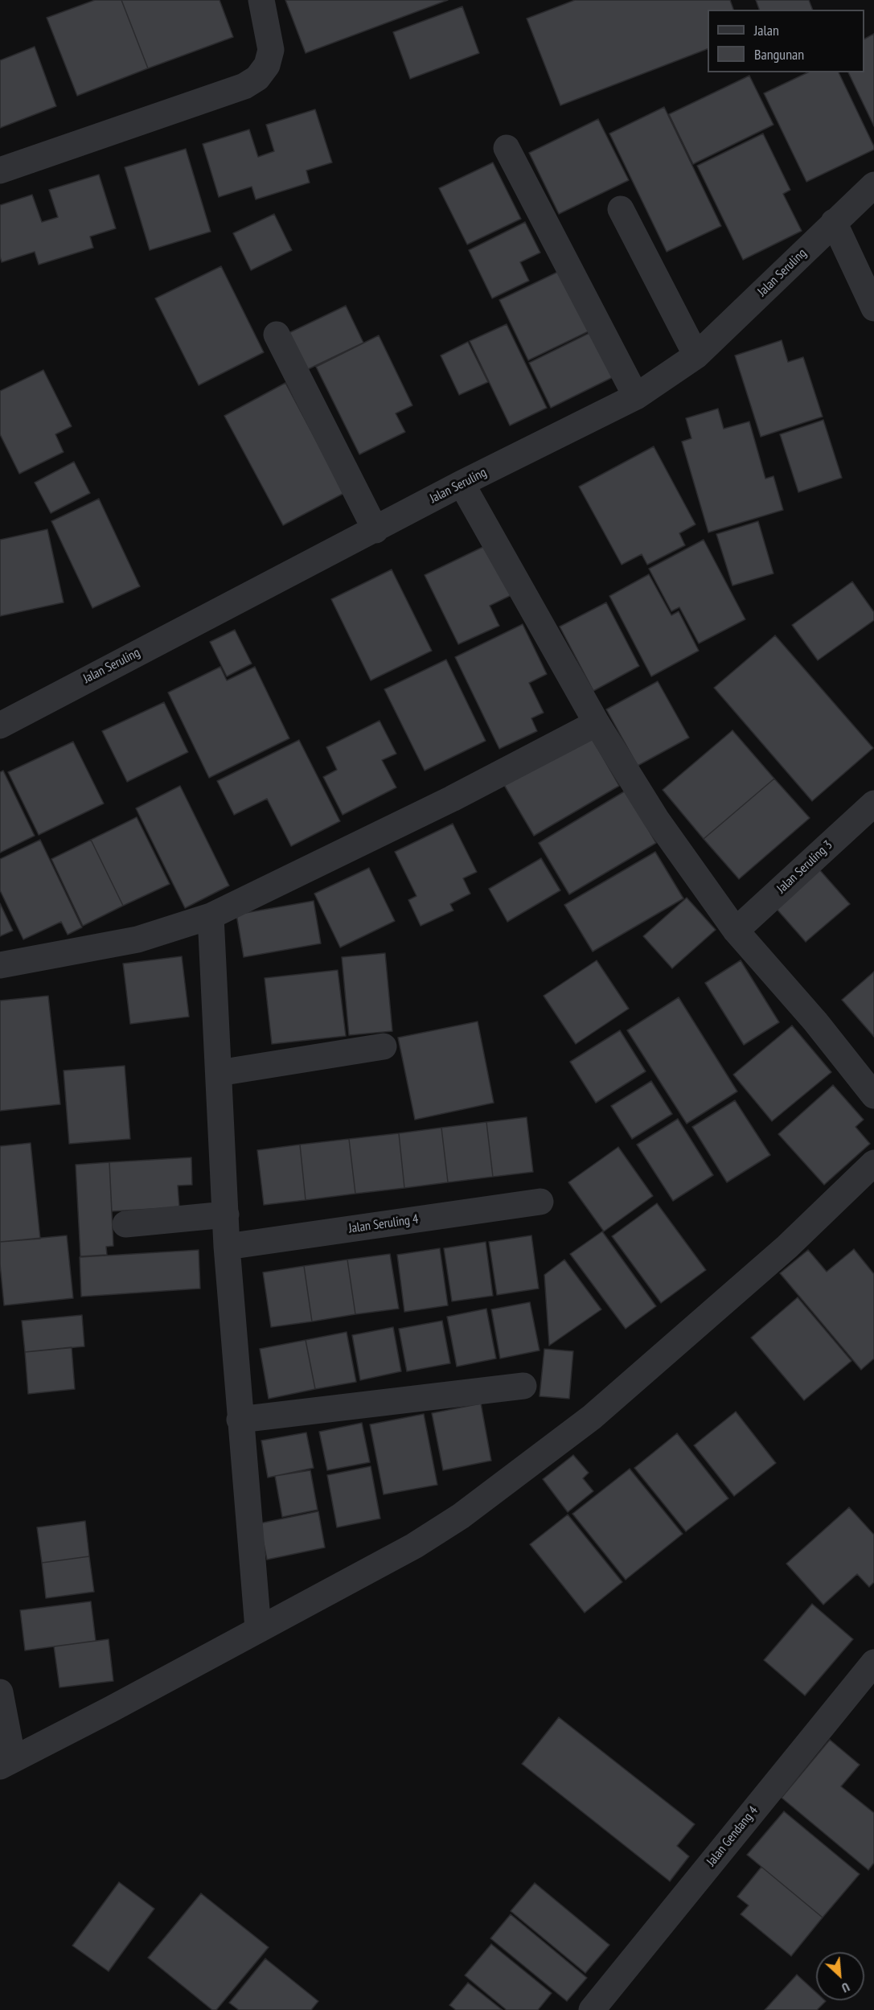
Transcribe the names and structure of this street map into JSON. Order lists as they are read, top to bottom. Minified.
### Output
{"streets":{"street":["Jalan Seruling","Jalan Seruling 3","Jalan Seruling 4","Jalan Gendang 4"]},"legend":["Jalan","Bangunan"],"north":"bottom right"}
